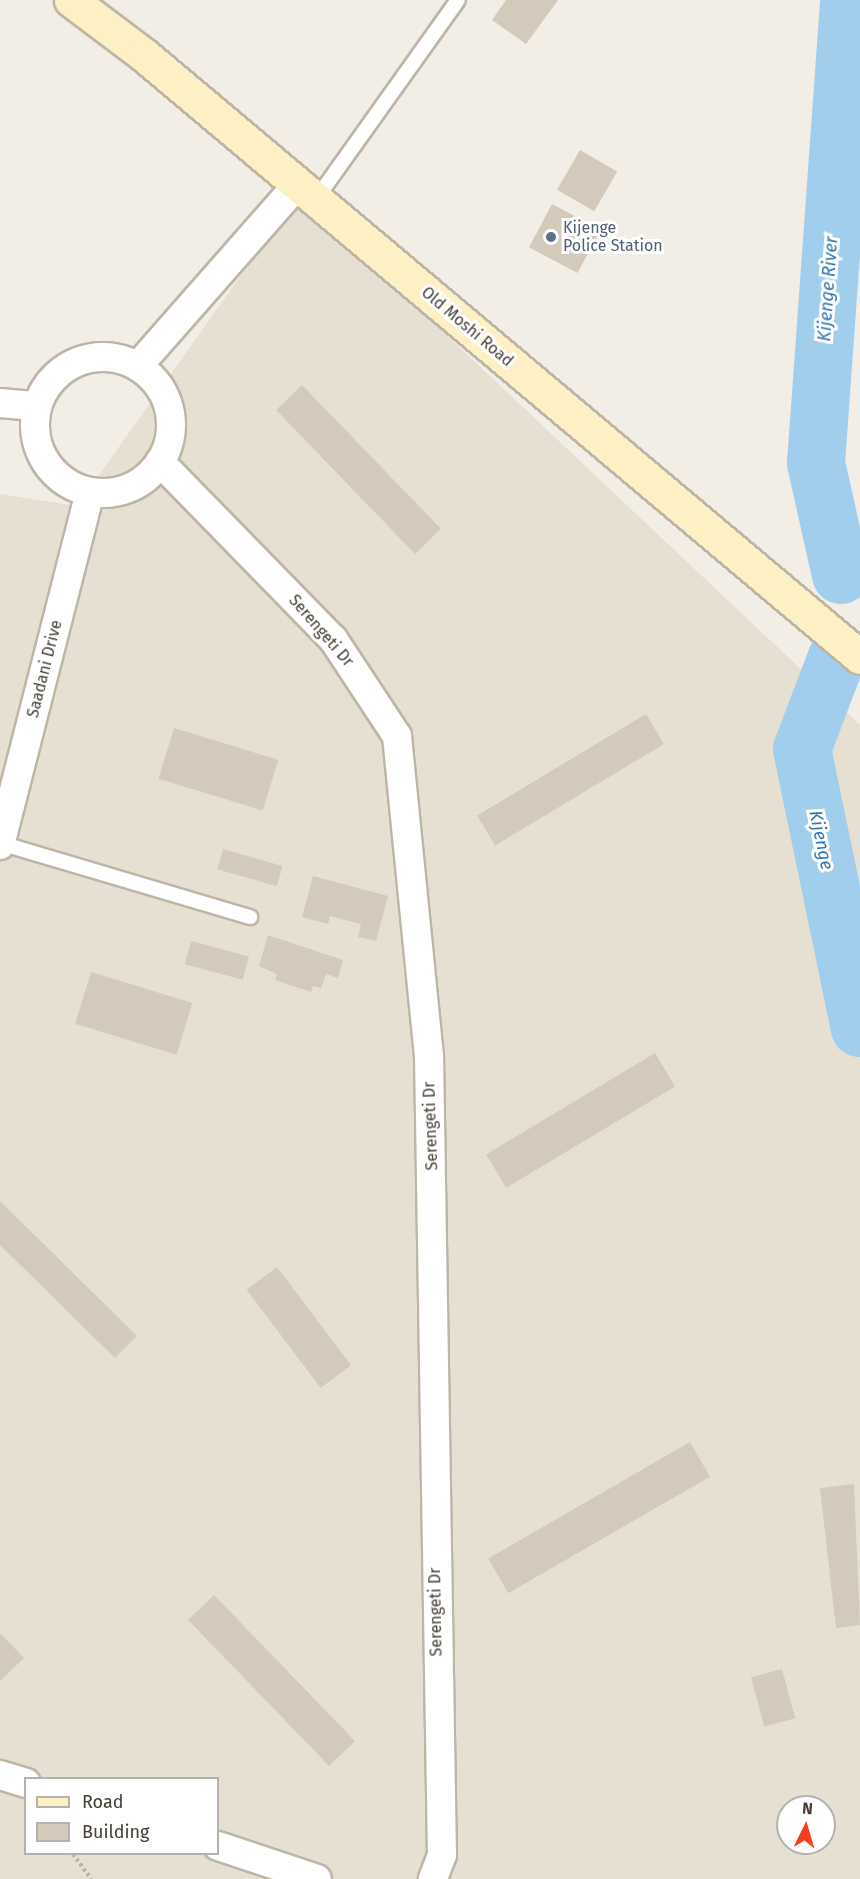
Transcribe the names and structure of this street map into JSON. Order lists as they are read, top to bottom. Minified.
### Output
{"streets":{"main road":["Old Moshi Road"],"street":["Serengeti Dr","Saadani Drive"]},"crossings":[["Serengeti Dr","Saadani Drive"]],"water":["Kijenge River","Kijenge"],"places":["Kijenge Police Station"],"legend":["Road","Building"],"north":"top"}
